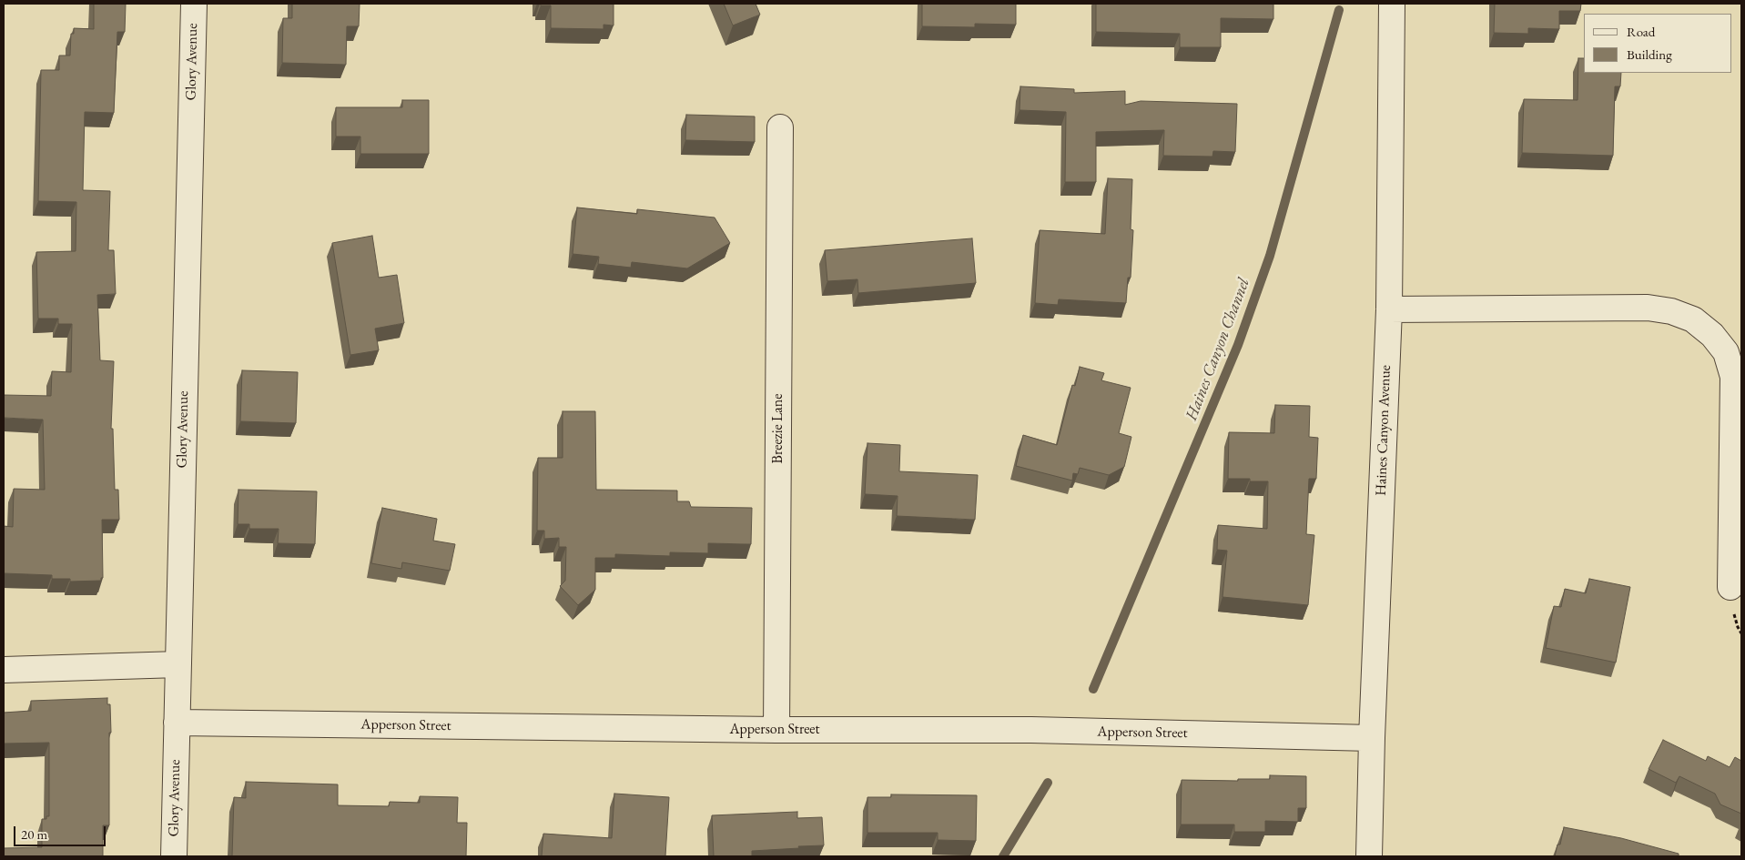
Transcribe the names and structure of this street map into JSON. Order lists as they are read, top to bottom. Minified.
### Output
{"streets":{"street":["Glory Avenue","Breezie Lane","Haines Canyon Avenue","Apperson Street"]},"crossings":[["Glory Avenue","Apperson Street"],["Breezie Lane","Apperson Street"],["Haines Canyon Avenue","Apperson Street"]],"water":["Haines Canyon Channel"],"legend":["Road","Building"],"scale_bar":"20 m"}
